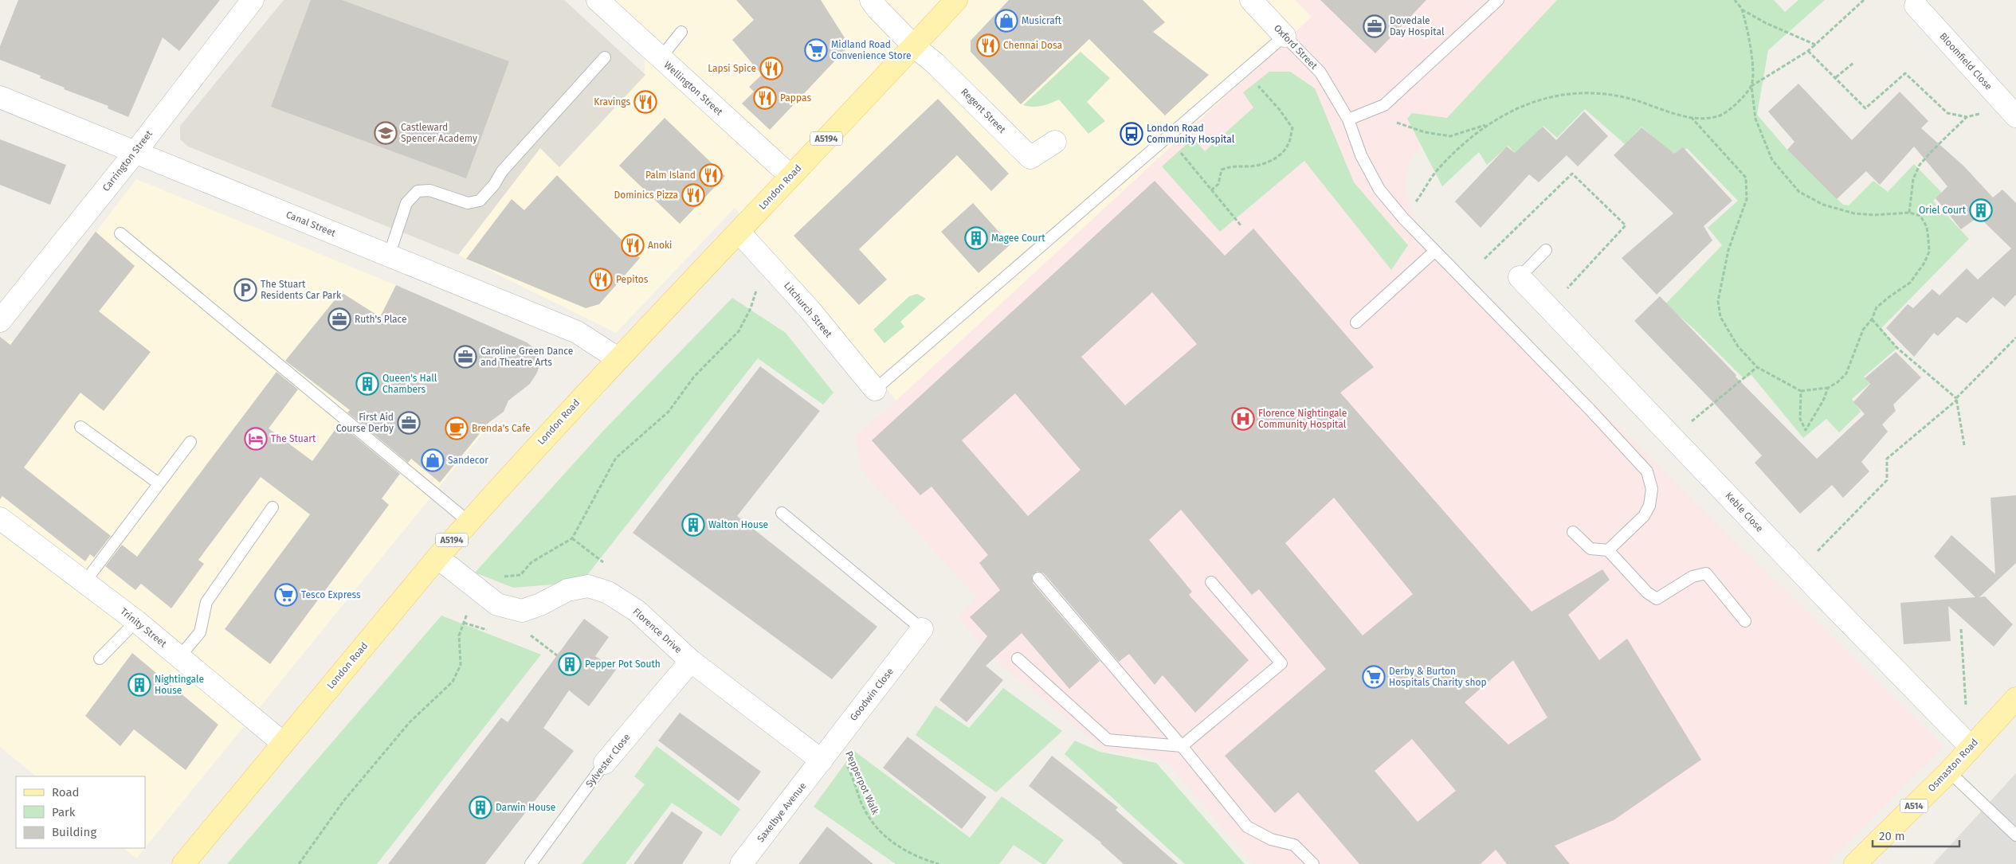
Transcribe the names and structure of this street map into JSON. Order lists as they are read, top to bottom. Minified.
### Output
{"streets":{"main road":["A5194","London Road","Osmaston Road","A514"],"street":["Oxford Street","Bloomfield Close","Wellington Street","Regent Street","Carrington Street","Canal Street","Litchurch Street","Keble Close","Trinity Street","Florence Drive","Goodwin Close","Sylvester Close","Saxelbye Avenue"],"path":["Pepperpot Walk"]},"crossings":[["Wellington Street","London Road"],["Regent Street","London Road"],["Carrington Street","Canal Street"],["London Road","Canal Street"],["London Road","Litchurch Street"],["London Road","Trinity Street"],["London Road","Florence Drive"],["Keble Close","Osmaston Road"],["Florence Drive","Goodwin Close"],["Florence Drive","Sylvester Close"],["Florence Drive","Saxelbye Avenue"],["Goodwin Close","Pepperpot Walk"],["Goodwin Close","Saxelbye Avenue"]],"places":{"shop":["Musicraft","Sandecor"],"office":["Dovedale Day Hospital","Ruth's Place","Caroline Green Dance and Theatre Arts","First Aid Course Derby"],"restaurant":["Chennai Dosa","Lapsi Spice","Pappas","Kravings","Palm Island","Dominics Pizza","Anoki","Pepitos"],"supermarket":["Midland Road Convenience Store","Tesco Express","Derby & Burton Hospitals Charity shop"],"school or university":["Castleward Spencer Academy"],"bus stop":["London Road Community Hospital"],"building":["Oriel Court","Magee Court","Queen's Hall Chambers","Walton House","Pepper Pot South","Nightingale House","Darwin House"],"parking":["The Stuart Residents Car Park"],"hospital":["Florence Nightingale Community Hospital"],"cafe":["Brenda's Cafe"],"hotel":["The Stuart"]},"legend":["Road","Park","Building"],"scale_bar":"20 m"}
